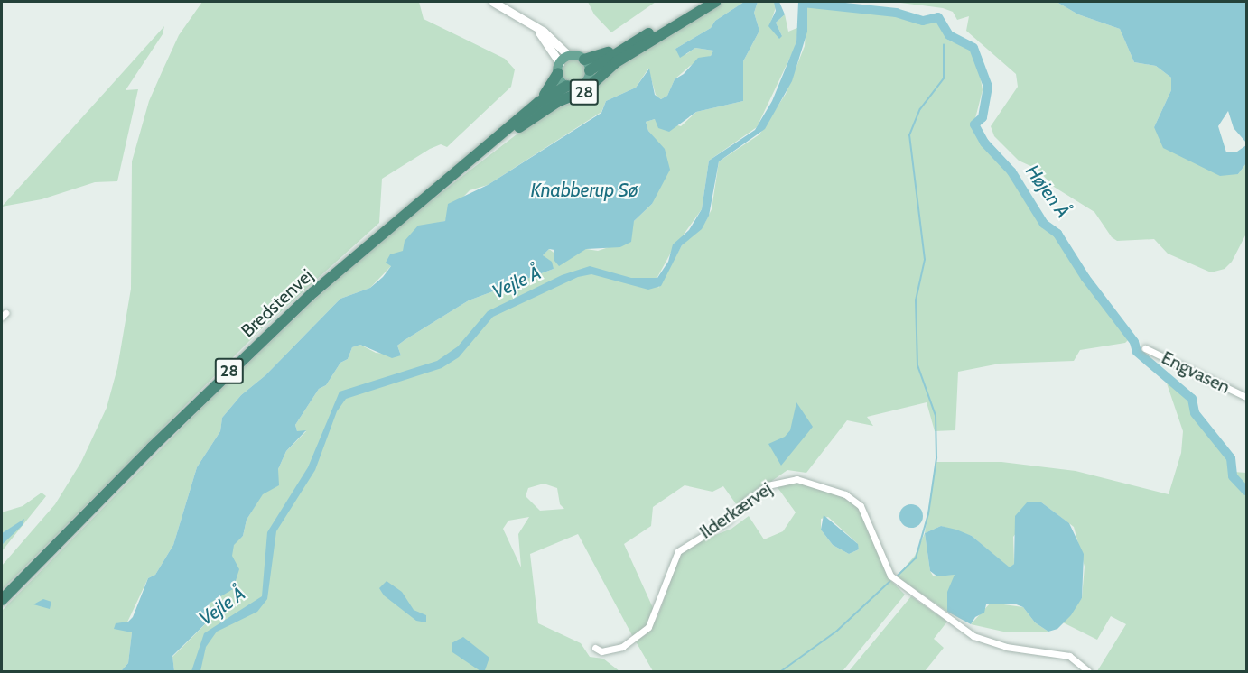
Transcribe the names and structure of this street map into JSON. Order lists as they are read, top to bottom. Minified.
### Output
{"streets":{"highway":["28","Bredstenvej"],"street":["Engvasen","Ilderkærvej"]},"crossings":[["28","Bredstenvej"]],"water":["Knabberup Sø","Højen Å","Vejle Å"]}
